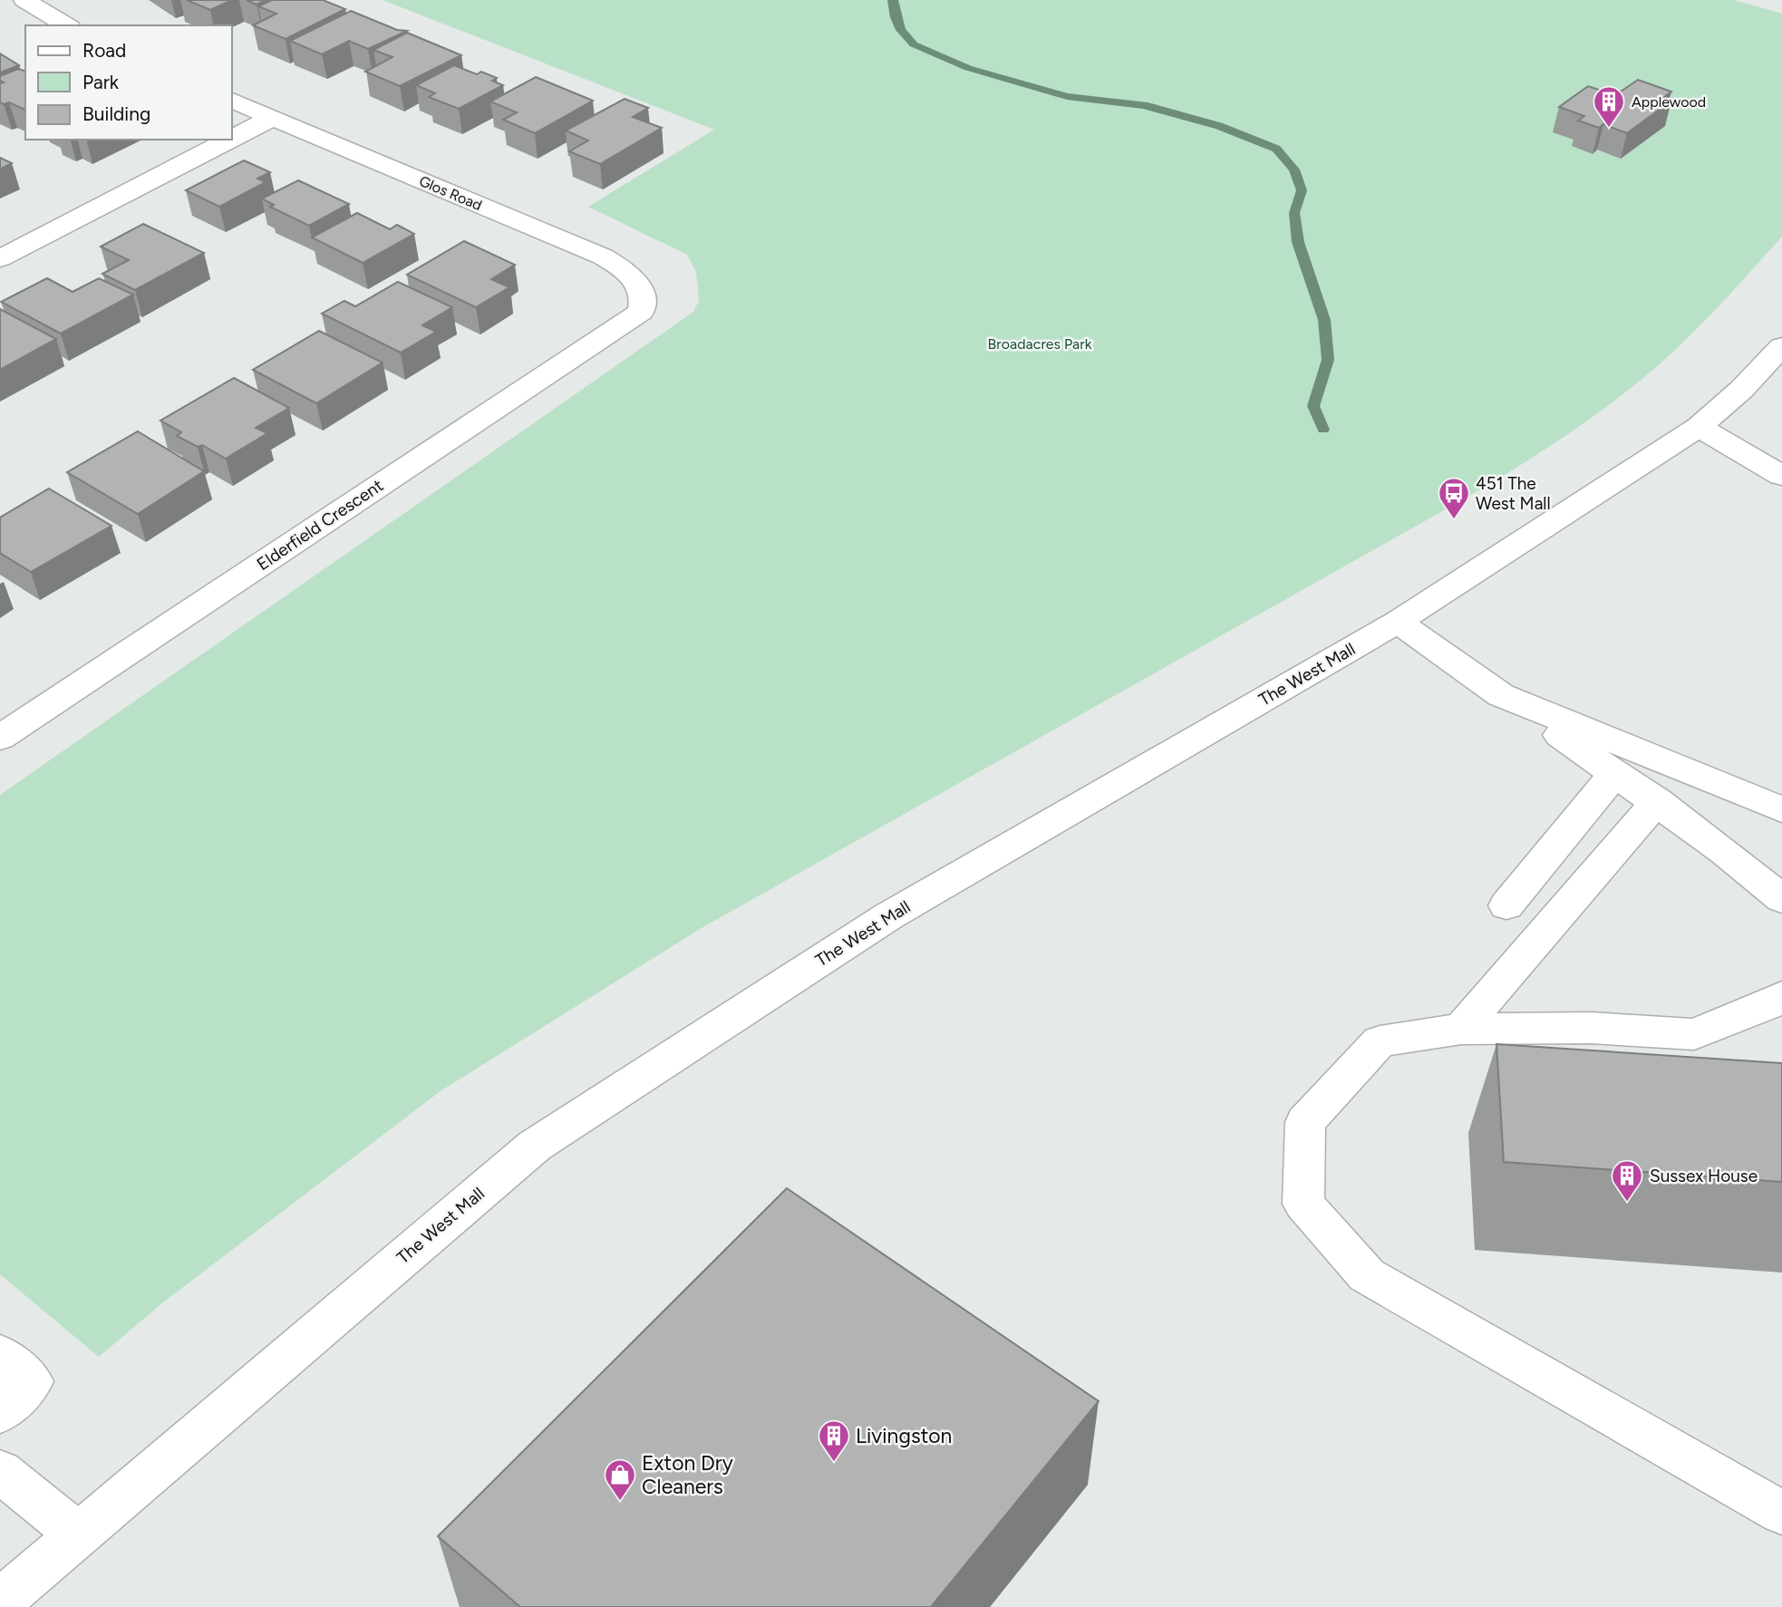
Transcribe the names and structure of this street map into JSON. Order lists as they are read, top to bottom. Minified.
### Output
{"streets":{"street":["Glos Road","Elderfield Crescent","The West Mall"]},"crossings":[["Glos Road","Elderfield Crescent"]],"parks":["Broadacres Park"],"places":{"building":["Applewood","Sussex House","Livingston"],"bus stop":["451 The West Mall"],"shop":["Exton Dry Cleaners"]},"legend":["Road","Park","Building"]}
